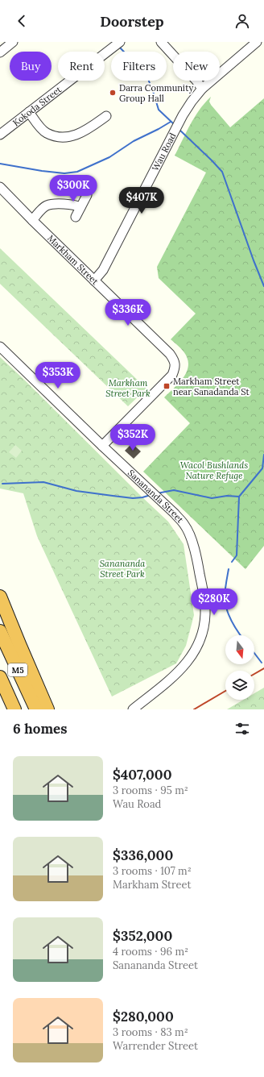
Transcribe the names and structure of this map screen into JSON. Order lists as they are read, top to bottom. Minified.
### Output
{"streets":{"highway":["M5"],"street":["Kokoda Street","Wau Road","Markham Street","Sanananda Street"]},"crossings":[["Wau Road","Markham Street"],["Markham Street","Sanananda Street"]],"parks":["Markham Street Park","Wacol Bushlands Nature Refuge","Sanananda Street Park"],"places":{"other":["Darra Community Group Hall"],"transit":["Markham Street near Sanadanda St"]},"north":"bottom","page":{"header":"Doorstep","chip":["Buy","Rent","Filters","New"],"price":["$300K","$407K","$336K","$353K","$352K","$280K"],"heading":"6 homes","list":[{"name":"$407,000","note":"3 rooms · 95 m² · Wau Road"},{"name":"$336,000","note":"3 rooms · 107 m² · Markham Street"},{"name":"$352,000","note":"4 rooms · 96 m² · Sanananda Street"},{"name":"$280,000","note":"3 rooms · 83 m² · Warrender Street"}]}}
